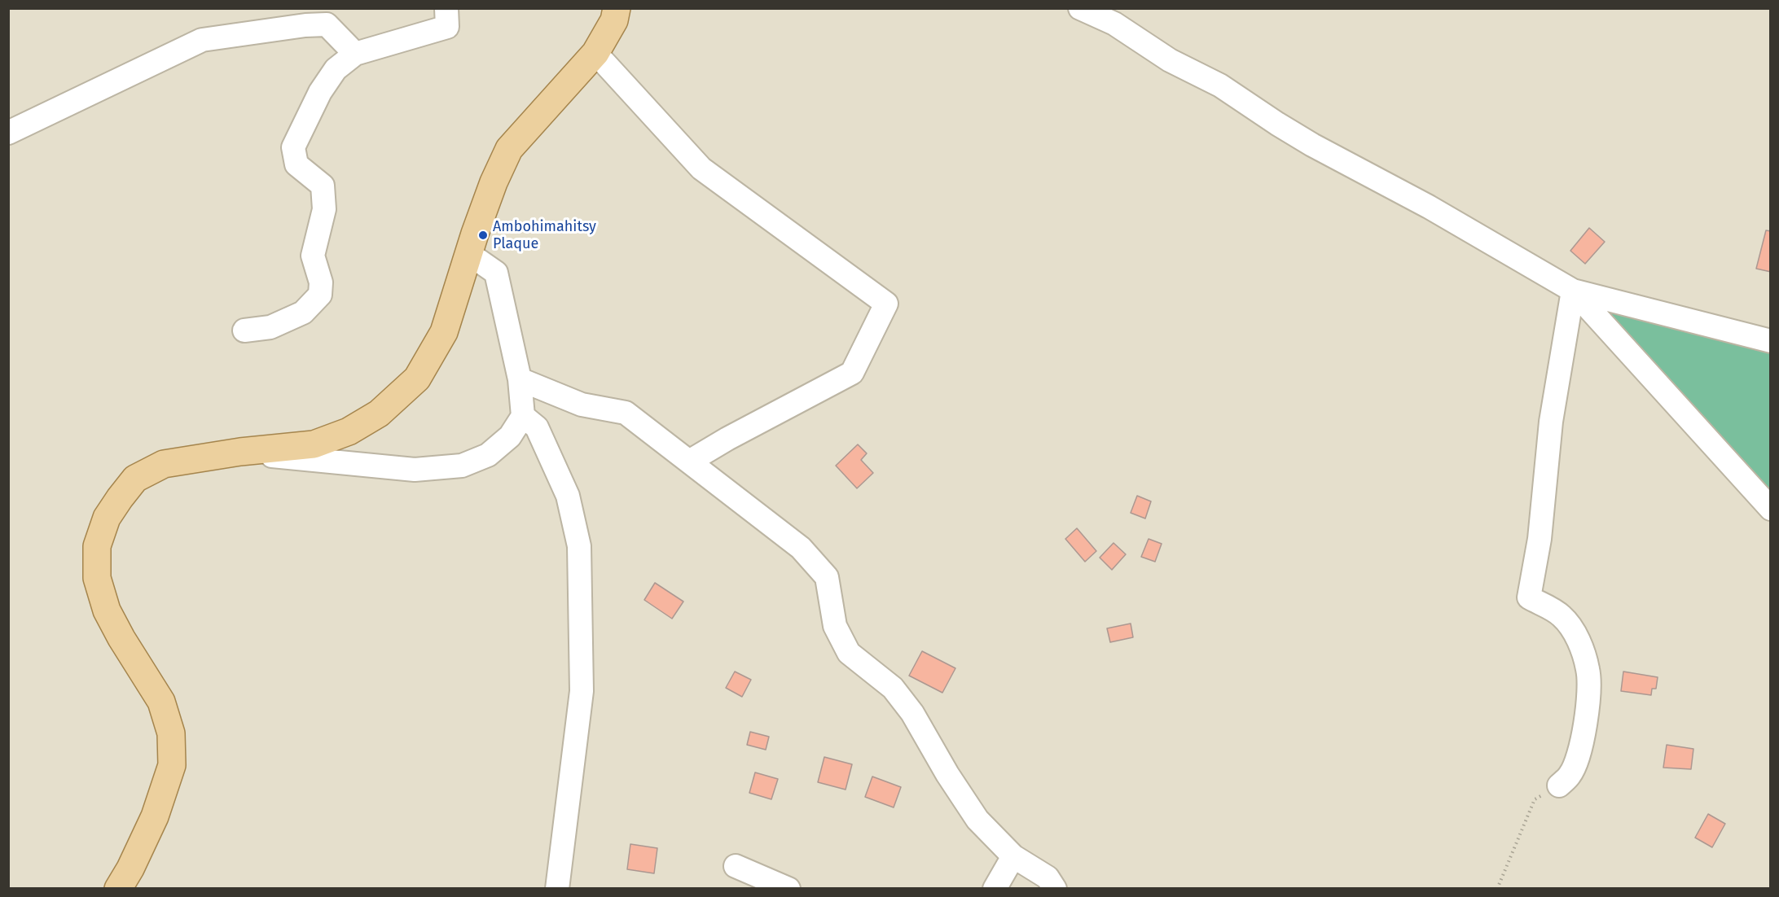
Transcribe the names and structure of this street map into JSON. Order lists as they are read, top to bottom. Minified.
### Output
{"places":["Ambohimahitsy Plaque"]}
